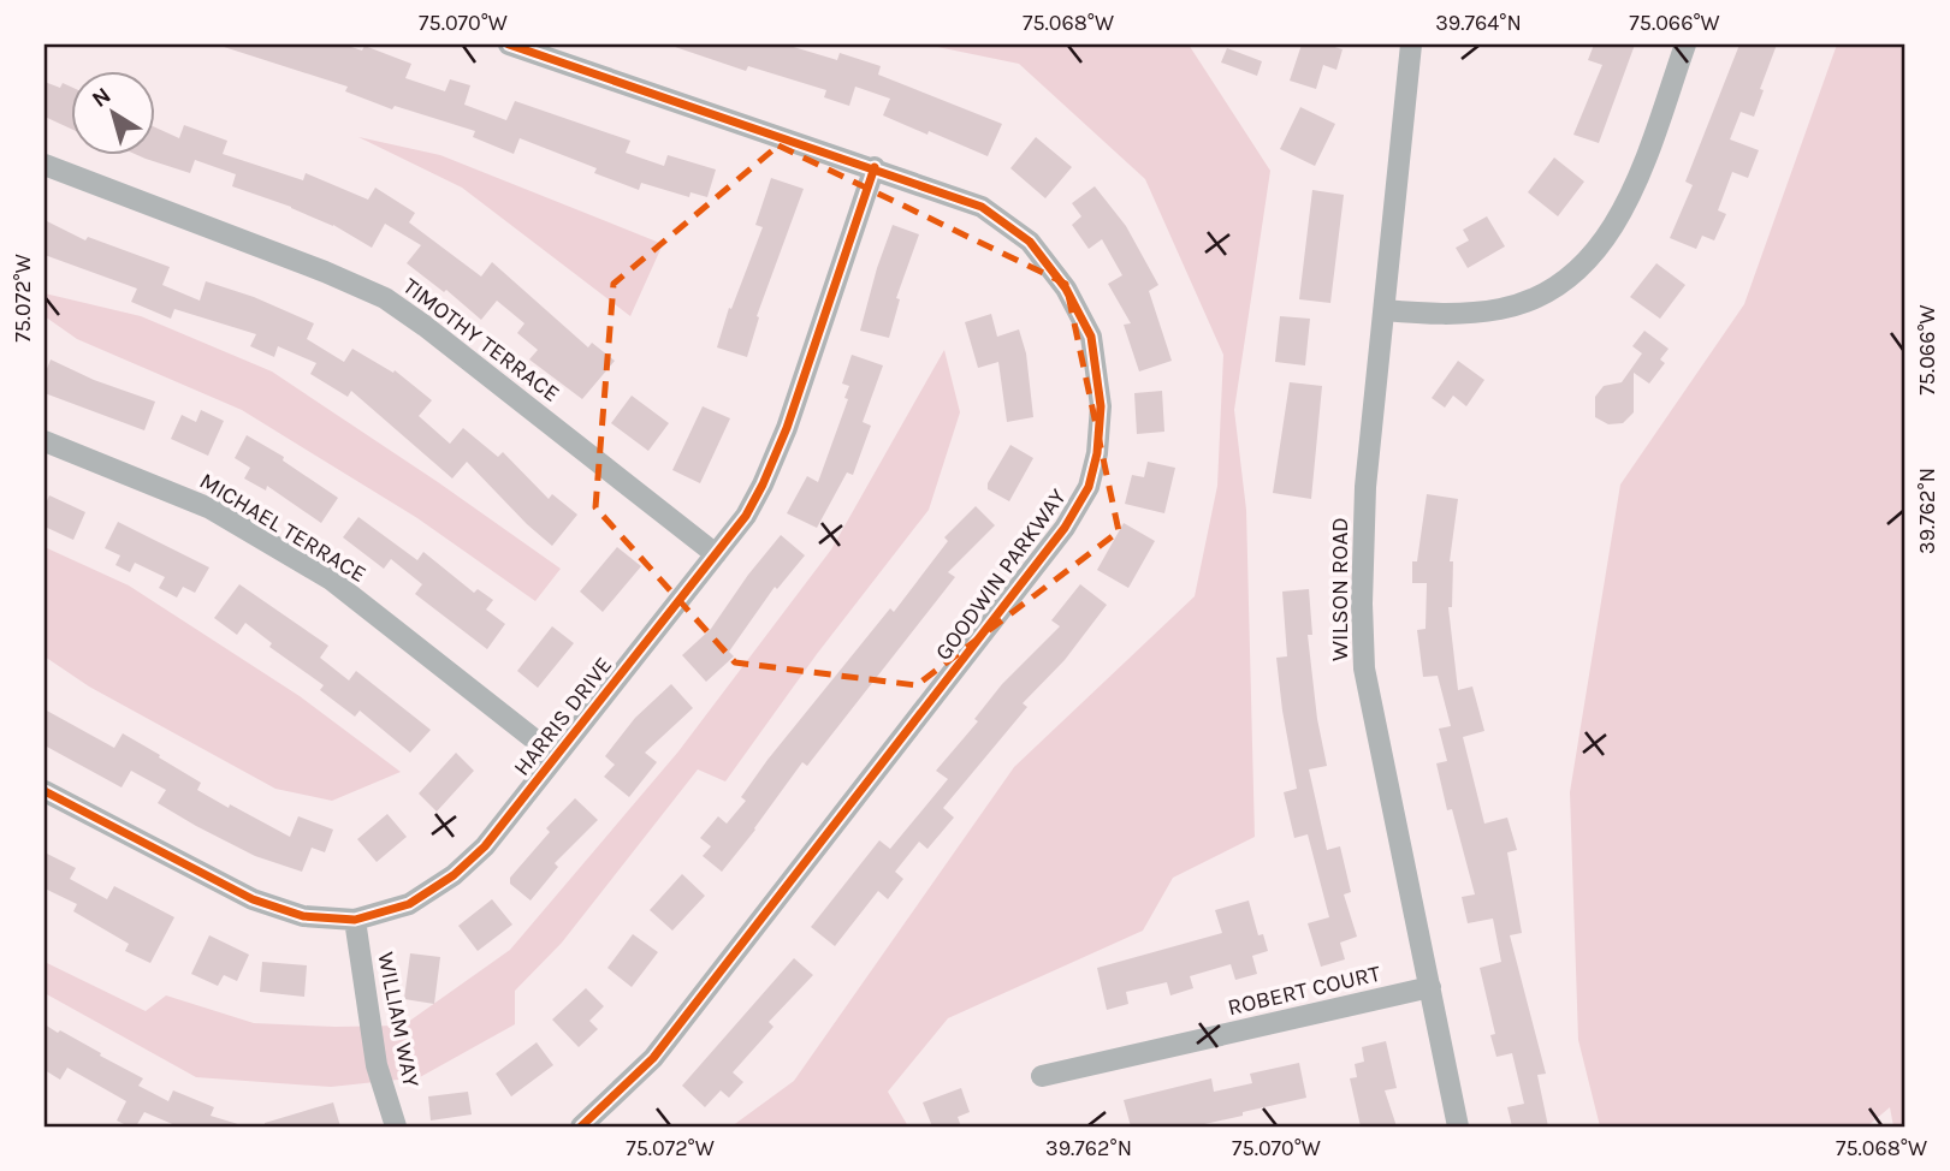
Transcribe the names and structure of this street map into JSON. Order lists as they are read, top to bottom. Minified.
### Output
{"streets":{"street":["TIMOTHY TERRACE","MICHAEL TERRACE","GOODWIN PARKWAY","WILSON ROAD","HARRIS DRIVE","ROBERT COURT","WILLIAM WAY"]},"crossings":[["TIMOTHY TERRACE","HARRIS DRIVE"],["MICHAEL TERRACE","HARRIS DRIVE"],["GOODWIN PARKWAY","HARRIS DRIVE"],["WILSON ROAD","ROBERT COURT"],["HARRIS DRIVE","WILLIAM WAY"]],"north":"top left","coordinates":["75.070°W","75.068°W","39.764°N","75.066°W","75.072°W","39.762°N"]}
